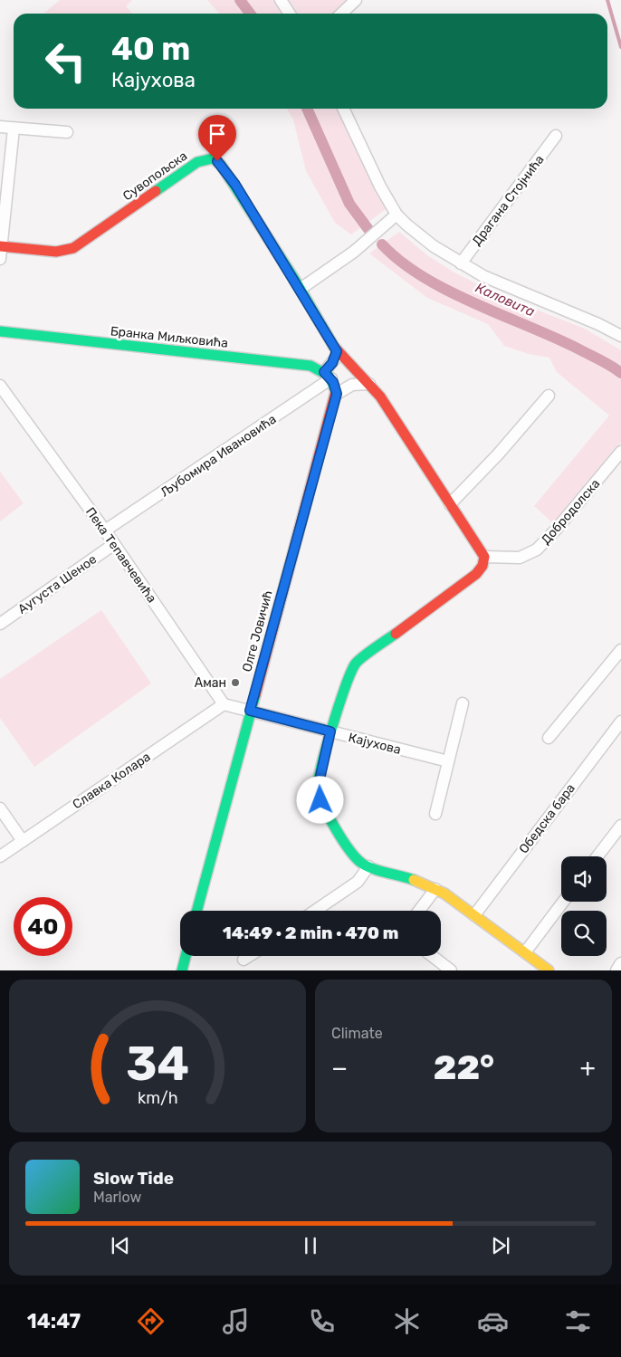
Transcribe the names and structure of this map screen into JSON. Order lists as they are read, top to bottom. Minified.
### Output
{"streets":{"street":["Сувопољска","Драгана Стојнића","Бранка Миљковића","Љубомира Ивановића","Добродолска","Пека Тепавчевића","Аугуста Шеное","Олге Јовичић","Кајухова","Славка Колара","Обедска бара"]},"crossings":[["Бранка Миљковића","Љубомира Ивановића"],["Љубомира Ивановића","Пека Тепавчевића"],["Пека Тепавчевића","Аугуста Шеное"],["Пека Тепавчевића","Славка Колара"],["Олге Јовичић","Кајухова"]],"water":["Каловита"],"places":["Аман"],"page":{"turn":["40 m","Кајухова"],"limit":"40","trip":"14:49 · 2 min · 470 m","tile":"Climate","heat":["−","22°","+"],"song":["Slow Tide","Marlow"],"tabs":"14:47","gauge":["34","km/h"]}}
